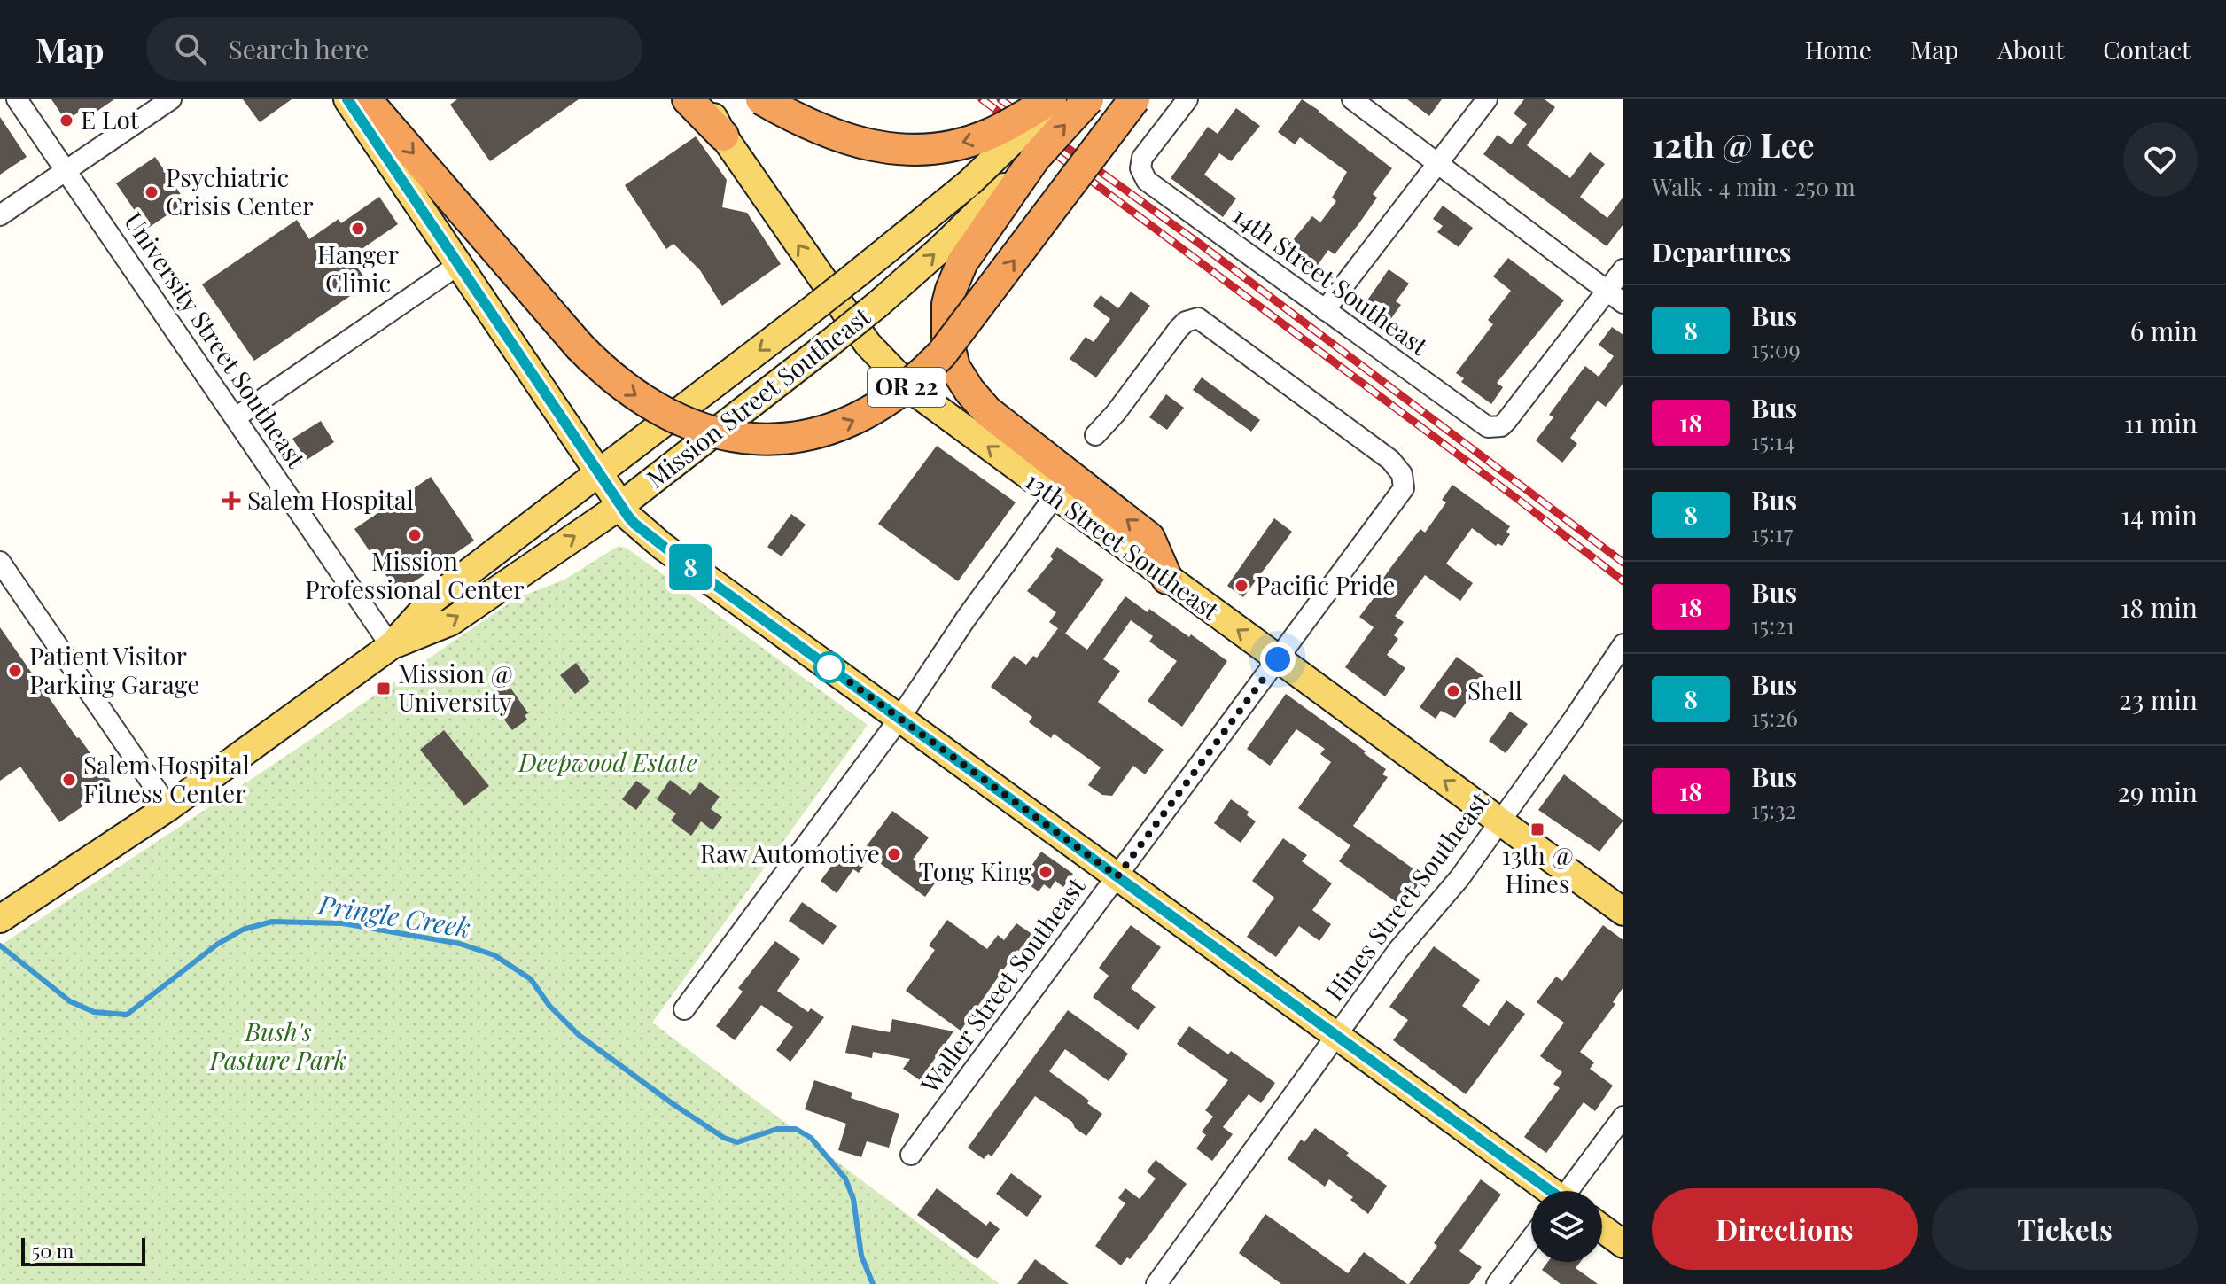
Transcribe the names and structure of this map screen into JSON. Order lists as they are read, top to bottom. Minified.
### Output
{"streets":{"highway":["OR 22"],"main road":["Mission Street Southeast","13th Street Southeast"],"street":["14th Street Southeast","University Street Southeast","Hines Street Southeast","Waller Street Southeast"]},"crossings":[["University Street Southeast","Mission Street Southeast"],["13th Street Southeast","Hines Street Southeast"],["13th Street Southeast","Waller Street Southeast"]],"one_way":["13th Street Southeast"],"water":["Pringle Creek"],"parks":["Deepwood Estate","Bush's Pasture Park"],"places":{"other":["E Lot","Psychiatric Crisis Center","Hanger Clinic","Mission Professional Center","Pacific Pride","Patient Visitor Parking Garage","Shell","Salem Hospital Fitness Center","Raw Automotive","Tong King"],"health":["Salem Hospital"],"transit":["Mission @ University","13th @ Hines"]},"lines":["bus line 8"],"scale_bar":"50 m","page":{"header":"Map","search":"Search here","nav":["Home","Map","About","Contact"],"on_map":"8","heading":[["12th @ Lee","Walk · 4 min · 250 m"],"Departures"],"list":[{"mark":"8","name":"Bus","note":"15:09","value":"6 min"},{"mark":"18","name":"Bus","note":"15:14","value":"11 min"},{"mark":"8","name":"Bus","note":"15:17","value":"14 min"},{"mark":"18","name":"Bus","note":"15:21","value":"18 min"},{"mark":"8","name":"Bus","note":"15:26","value":"23 min"},{"mark":"18","name":"Bus","note":"15:32","value":"29 min"}],"buttons":["Directions","Tickets"],"scale":"50 m"}}
